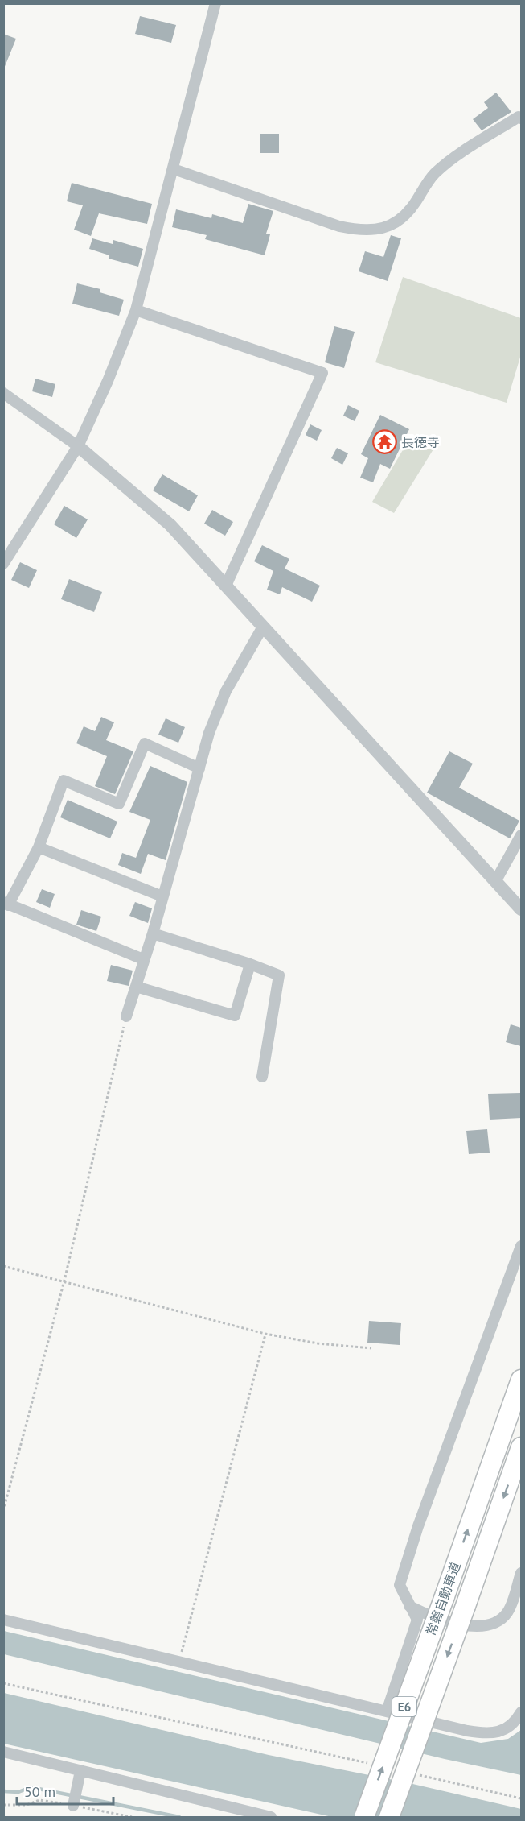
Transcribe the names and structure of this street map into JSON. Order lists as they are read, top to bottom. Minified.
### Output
{"streets":{"highway":["常磐自動車道","E6"]},"places":{"temple":["長徳寺"]},"scale_bar":"50 m"}
